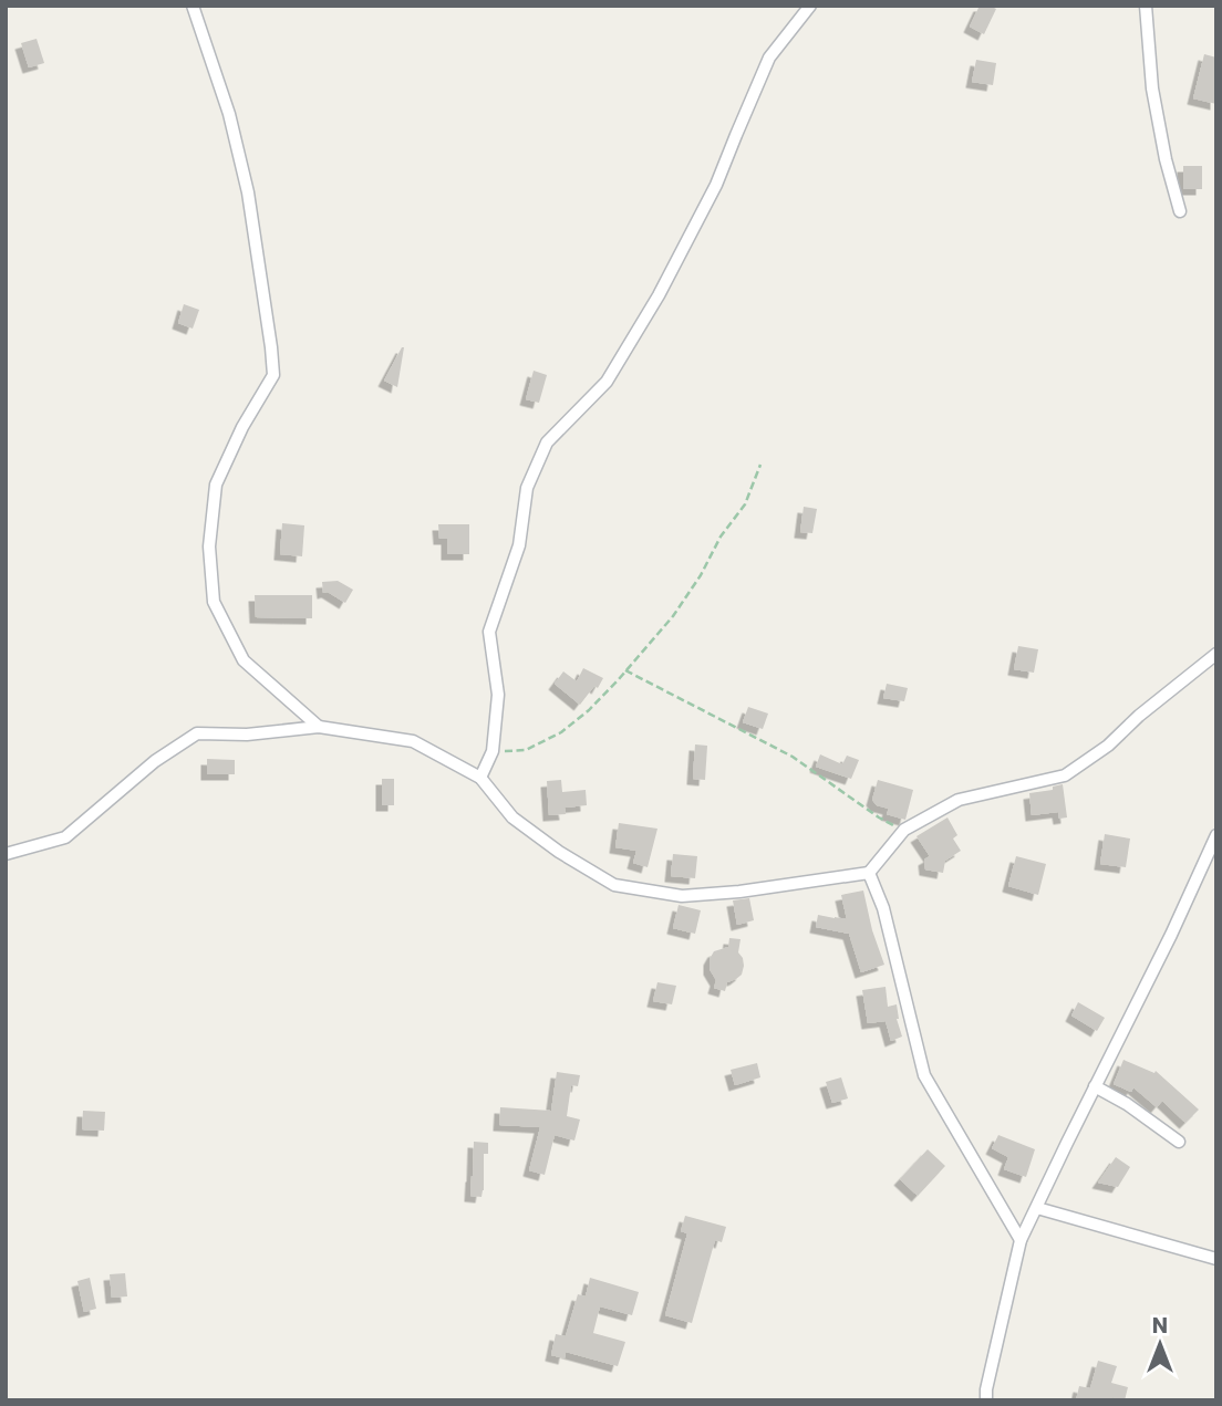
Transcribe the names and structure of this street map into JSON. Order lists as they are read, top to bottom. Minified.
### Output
{"north":"top"}
